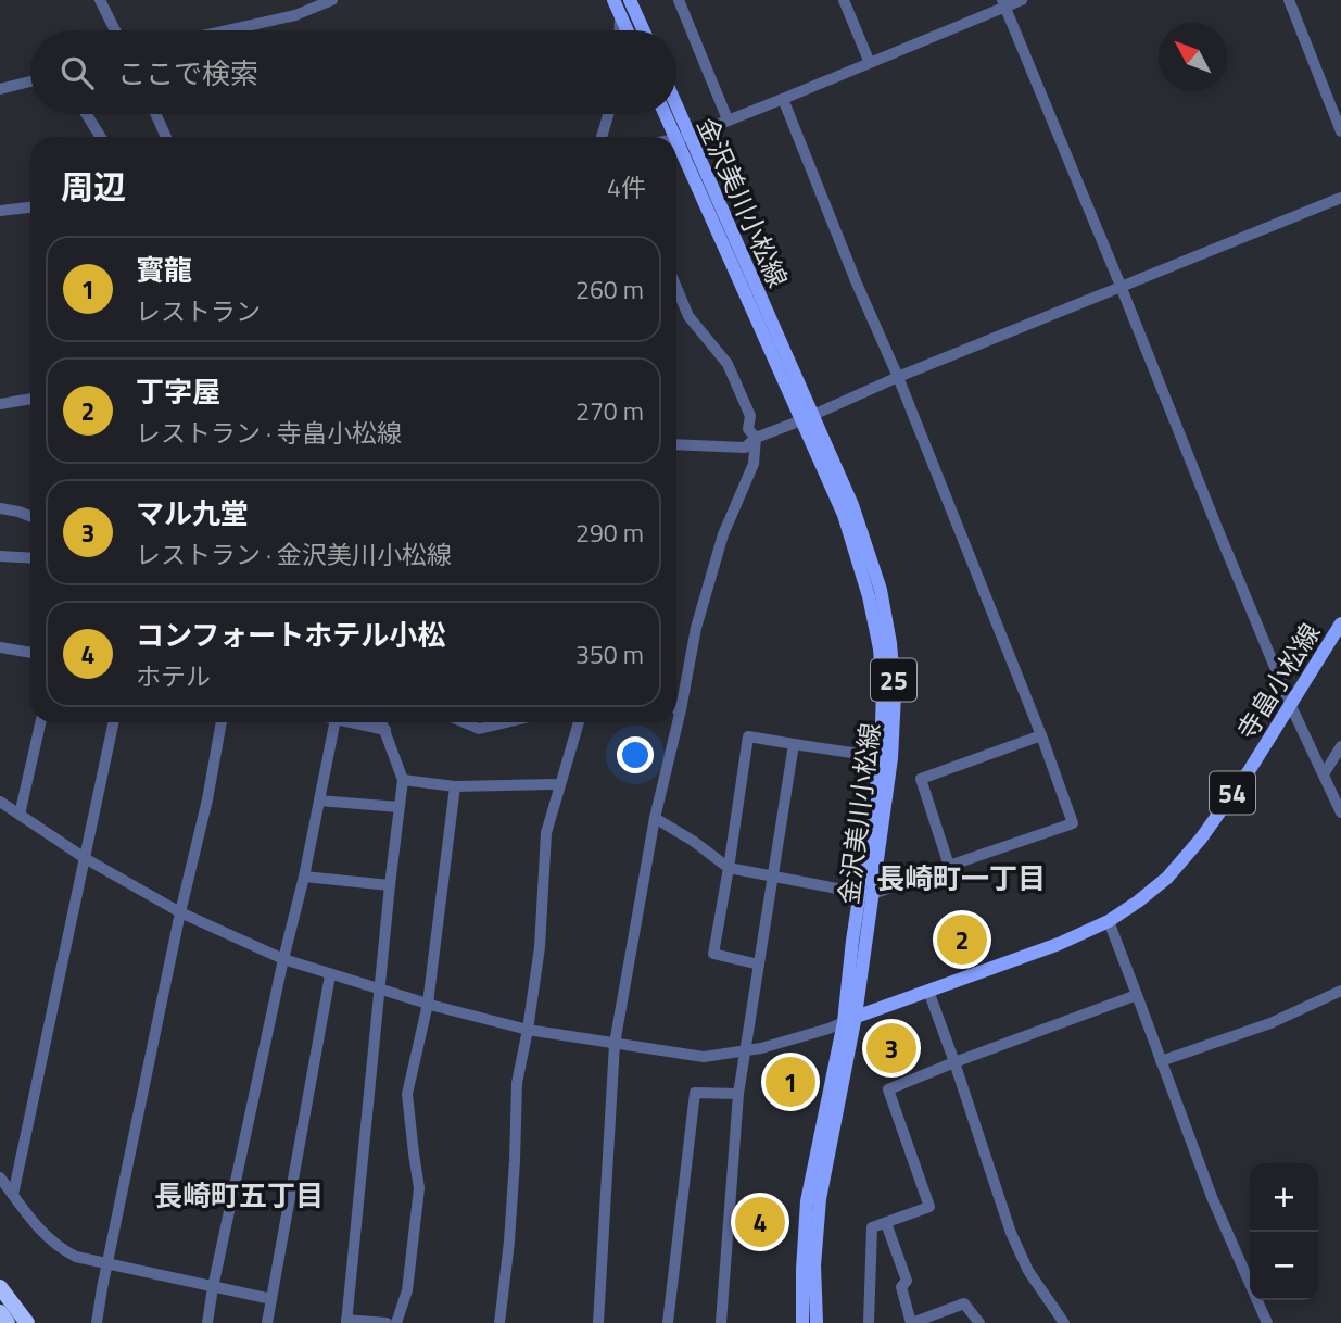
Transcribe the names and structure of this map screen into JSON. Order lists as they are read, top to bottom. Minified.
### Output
{"streets":{"main road":["金沢美川小松線","25","寺畠小松線","54"]},"crossings":[["金沢美川小松線","25"],["25","寺畠小松線"]],"districts":["長崎町一丁目","長崎町五丁目"],"north":"top left","page":{"search":"ここで検索","heading":["周辺","4件"],"list":[{"mark":"1","name":"寳龍","note":"レストラン","value":"260 m"},{"mark":"2","name":"丁字屋","note":"レストラン · 寺畠小松線","value":"270 m"},{"mark":"3","name":"マル九堂","note":"レストラン · 金沢美川小松線","value":"290 m"},{"mark":"4","name":"コンフォートホテル小松","note":"ホテル","value":"350 m"}],"pins":["2","3","1","4"],"map_buttons":["+","−"]}}
